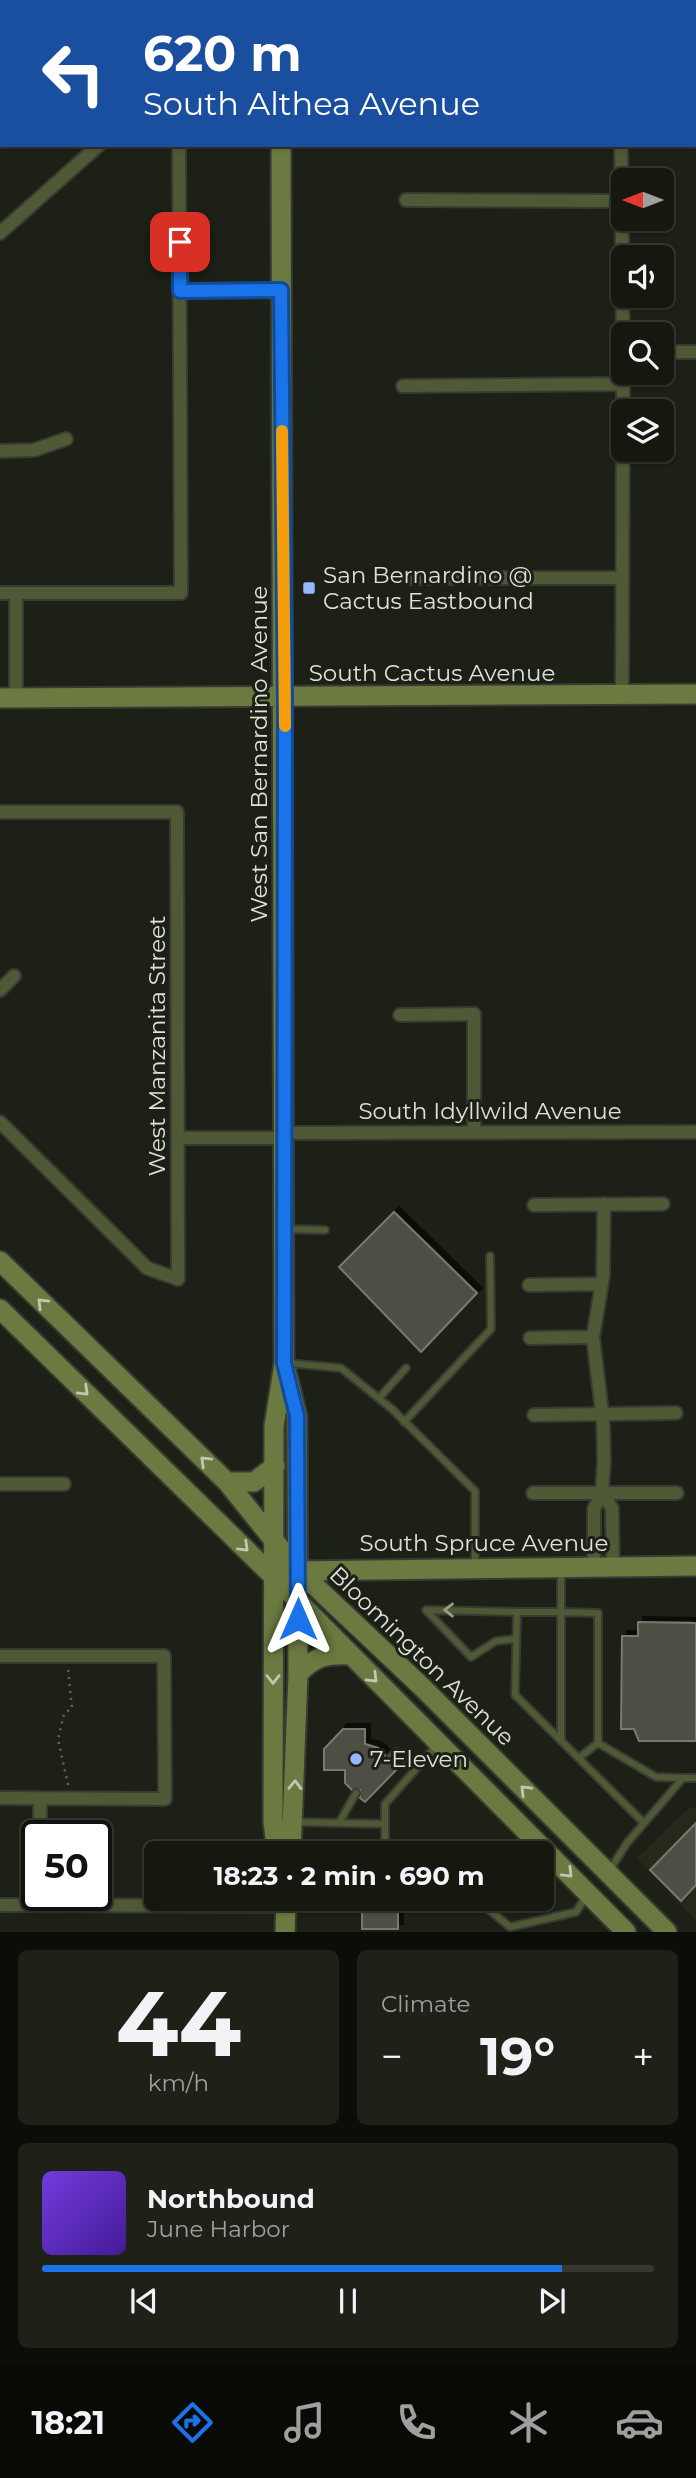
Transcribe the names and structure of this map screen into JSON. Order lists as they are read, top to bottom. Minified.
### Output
{"streets":{"main road":["South Cactus Avenue","West San Bernardino Avenue","South Spruce Avenue","Bloomington Avenue"],"street":["West Manzanita Street","South Idyllwild Avenue"]},"crossings":[["South Cactus Avenue","West San Bernardino Avenue"],["West San Bernardino Avenue","South Idyllwild Avenue"],["West San Bernardino Avenue","South Spruce Avenue"],["West San Bernardino Avenue","Bloomington Avenue"],["West Manzanita Street","South Idyllwild Avenue"],["South Spruce Avenue","Bloomington Avenue"]],"places":{"transit":["San Bernardino @ Cactus Eastbound"],"other":["7-Eleven"]},"north":"left","page":{"turn":["620 m","South Althea Avenue"],"limit":"50","trip":"18:23 · 2 min · 690 m","tile":[["44","km/h"],"Climate"],"heat":["−","19°","+"],"song":["Northbound","June Harbor"],"tabs":"18:21"}}
